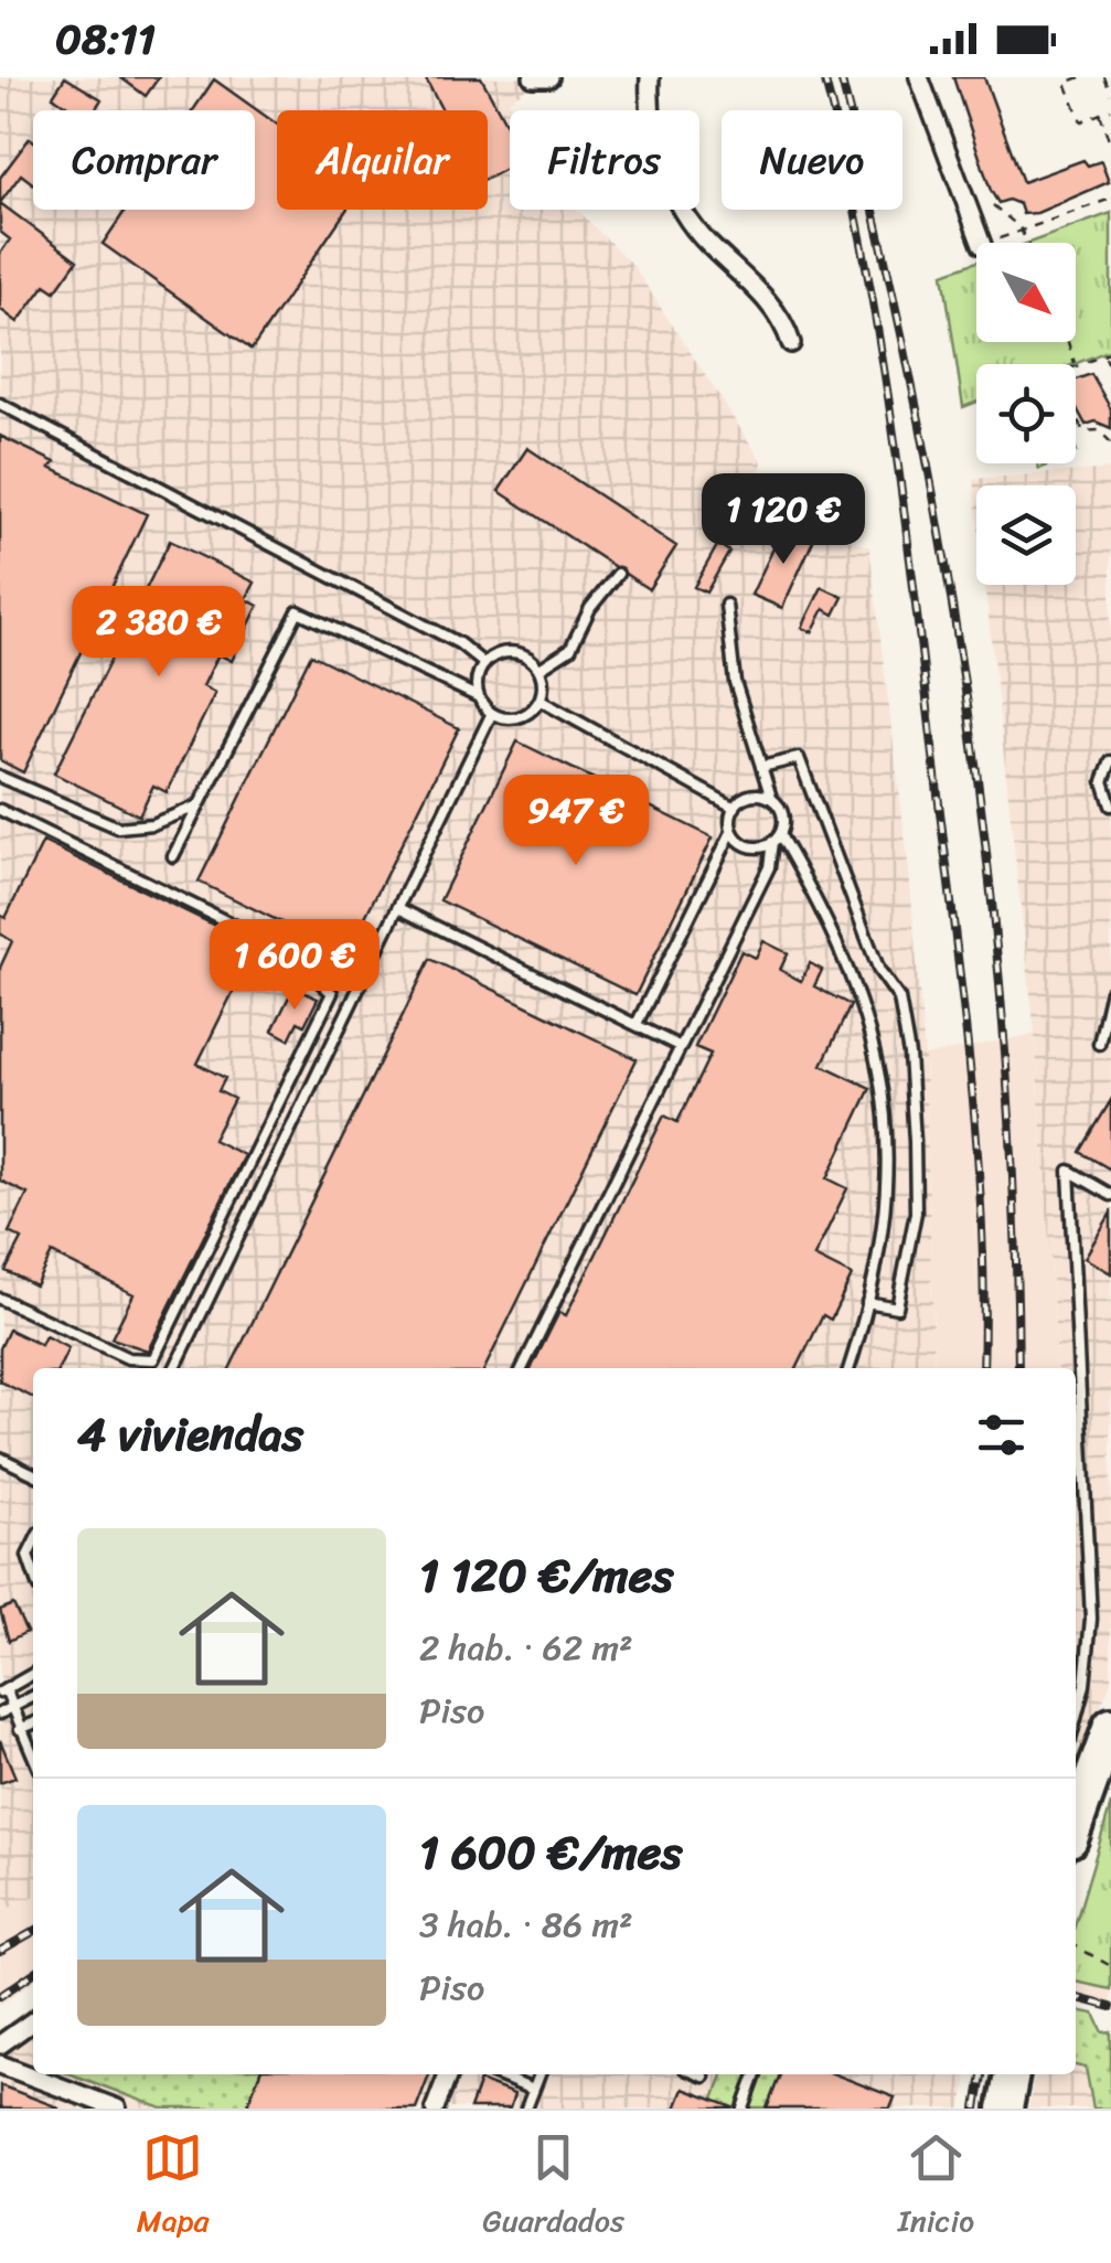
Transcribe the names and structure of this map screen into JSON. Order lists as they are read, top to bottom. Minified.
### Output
{"north":"bottom right","page":{"status":"08:11","chip":["Comprar","Alquilar","Filtros","Nuevo"],"price":["1 120 €","2 380 €","947 €","1 600 €"],"heading":"4 viviendas","list":[{"name":"1 120 €/mes","note":"2 hab. · 62 m² · Piso"},{"name":"1 600 €/mes","note":"3 hab. · 86 m² · Piso"}],"tabs":["Mapa","Guardados","Inicio"]}}
